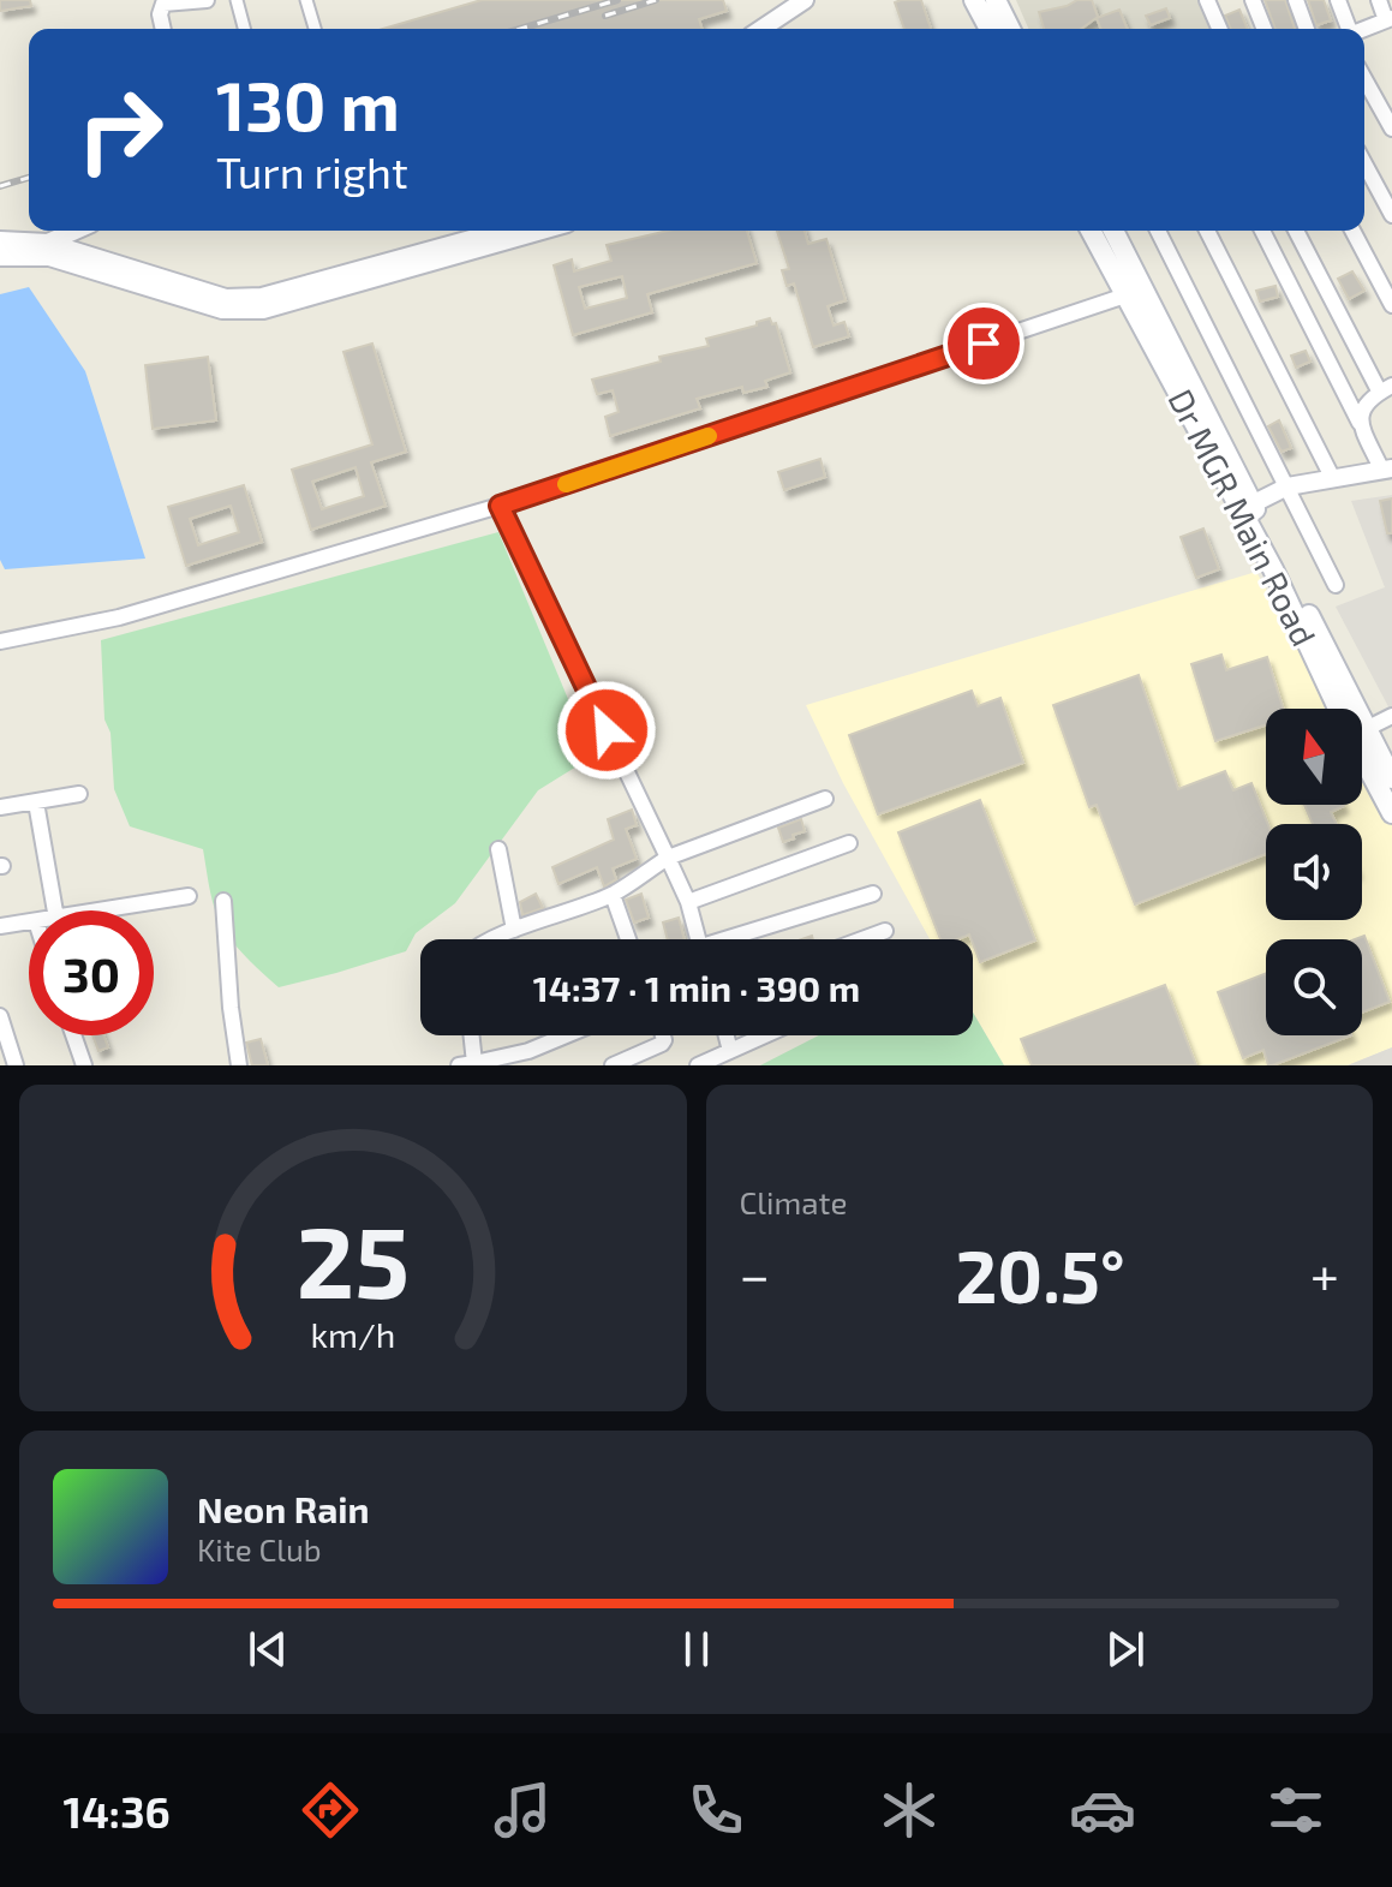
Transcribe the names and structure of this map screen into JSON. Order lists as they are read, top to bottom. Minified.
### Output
{"streets":{"main road":["Dr MGR Main Road"]},"north":"top","page":{"turn":["130 m","Turn right"],"limit":"30","trip":"14:37 · 1 min · 390 m","tile":"Climate","heat":["−","20.5°","+"],"song":["Neon Rain","Kite Club"],"tabs":"14:36","gauge":["25","km/h"]}}
